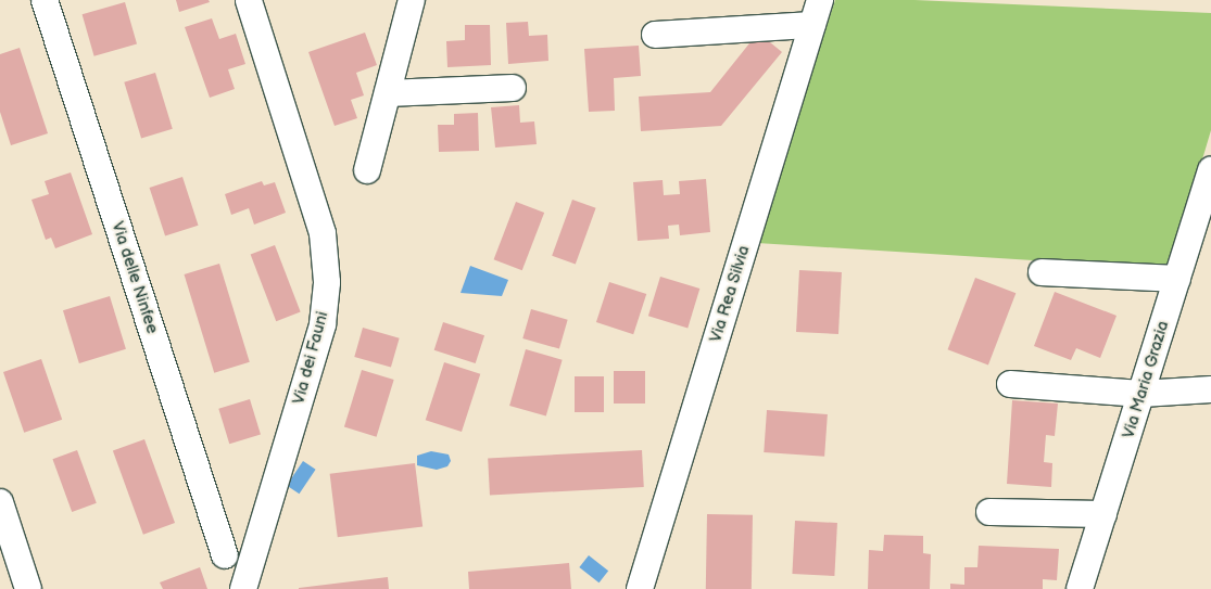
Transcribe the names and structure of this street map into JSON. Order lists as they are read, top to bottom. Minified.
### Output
{"streets":{"street":["Via delle Ninfee","Via Rea Silvia","Via dei Fauni","Via Maria Grazia"]}}
